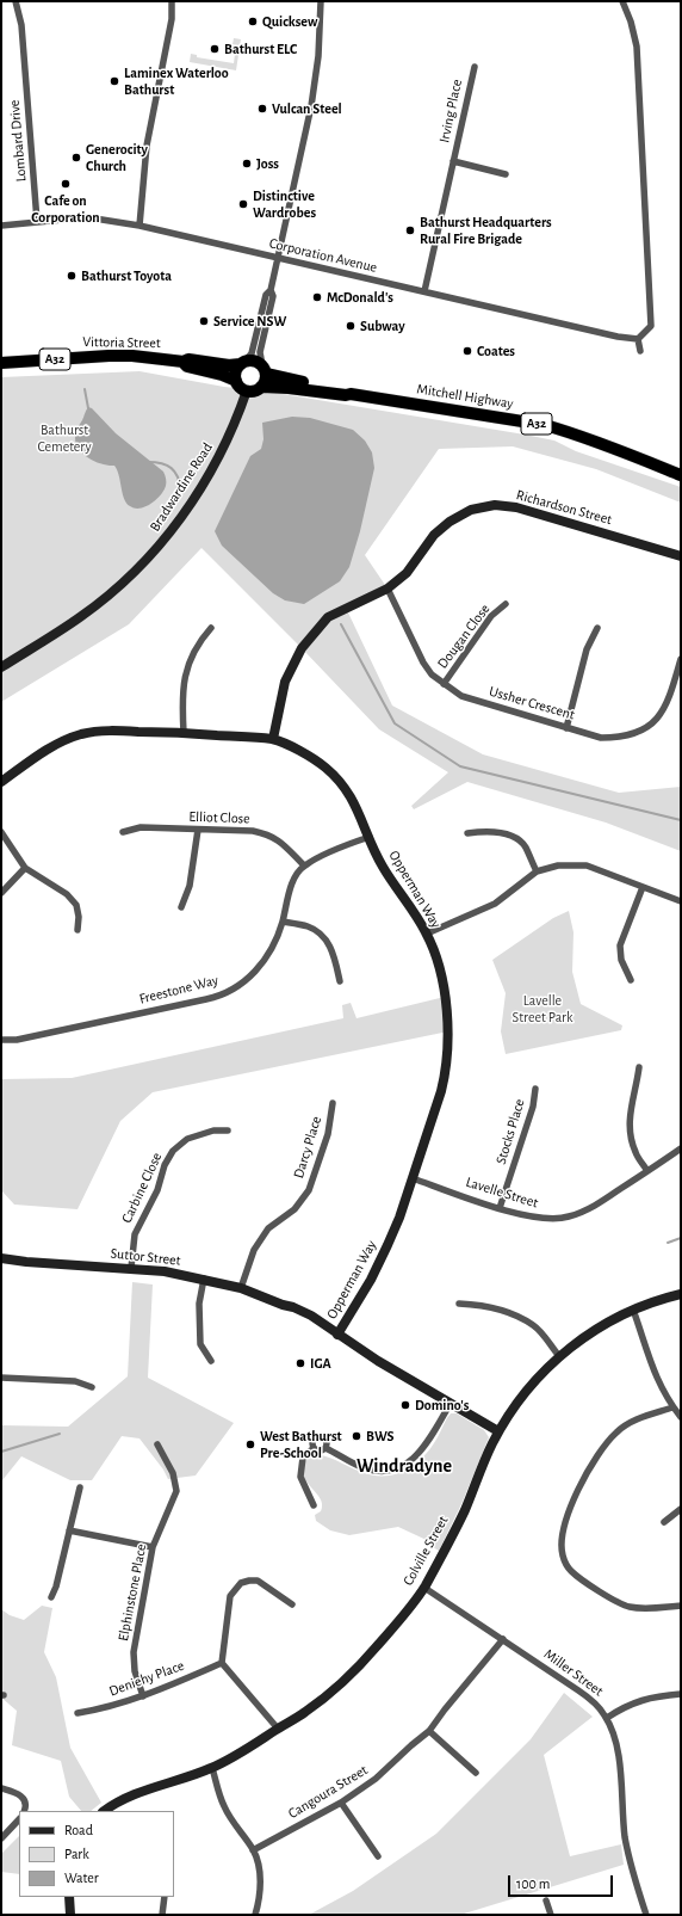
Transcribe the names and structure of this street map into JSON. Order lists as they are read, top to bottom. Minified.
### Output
{"streets":{"highway":["Vittoria Street","A32","Mitchell Highway"],"street":["Irving Place","Lombard Drive","Corporation Avenue","Bradwardine Road","Richardson Street","Dougan Close","Ussher Crescent","Elliot Close","Opperman Way","Freestone Way","Stocks Place","Darcy Place","Carbine Close","Lavelle Street","Suttor Street","Colville Street","Elphinstone Place","Miller Street","Deniehy Place","Cangoura Street"]},"crossings":[["Irving Place","Corporation Avenue"],["Lombard Drive","Corporation Avenue"],["Vittoria Street","A32"],["Vittoria Street","Mitchell Highway"],["Vittoria Street","Bradwardine Road"],["A32","Mitchell Highway"],["A32","Bradwardine Road"],["Mitchell Highway","Bradwardine Road"],["Richardson Street","Ussher Crescent"],["Richardson Street","Opperman Way"],["Dougan Close","Ussher Crescent"],["Elliot Close","Freestone Way"],["Opperman Way","Lavelle Street"],["Opperman Way","Suttor Street"],["Stocks Place","Lavelle Street"],["Darcy Place","Suttor Street"],["Carbine Close","Suttor Street"],["Suttor Street","Colville Street"],["Colville Street","Miller Street"],["Elphinstone Place","Deniehy Place"],["Miller Street","Cangoura Street"]],"districts":["Windradyne"],"parks":["Bathurst Cemetery","Lavelle Street Park"],"places":["Quicksew","Bathurst ELC","Laminex Waterloo Bathurst","Vulcan Steel","Generocity Church","Joss","Cafe on Corporation","Distinctive Wardrobes","Bathurst Headquarters Rural Fire Brigade","Bathurst Toyota","McDonald's","Service NSW","Subway","Coates","IGA","Domino's","BWS","West Bathurst Pre-School"],"legend":["Road","Park","Water"],"scale_bar":"100 m"}
